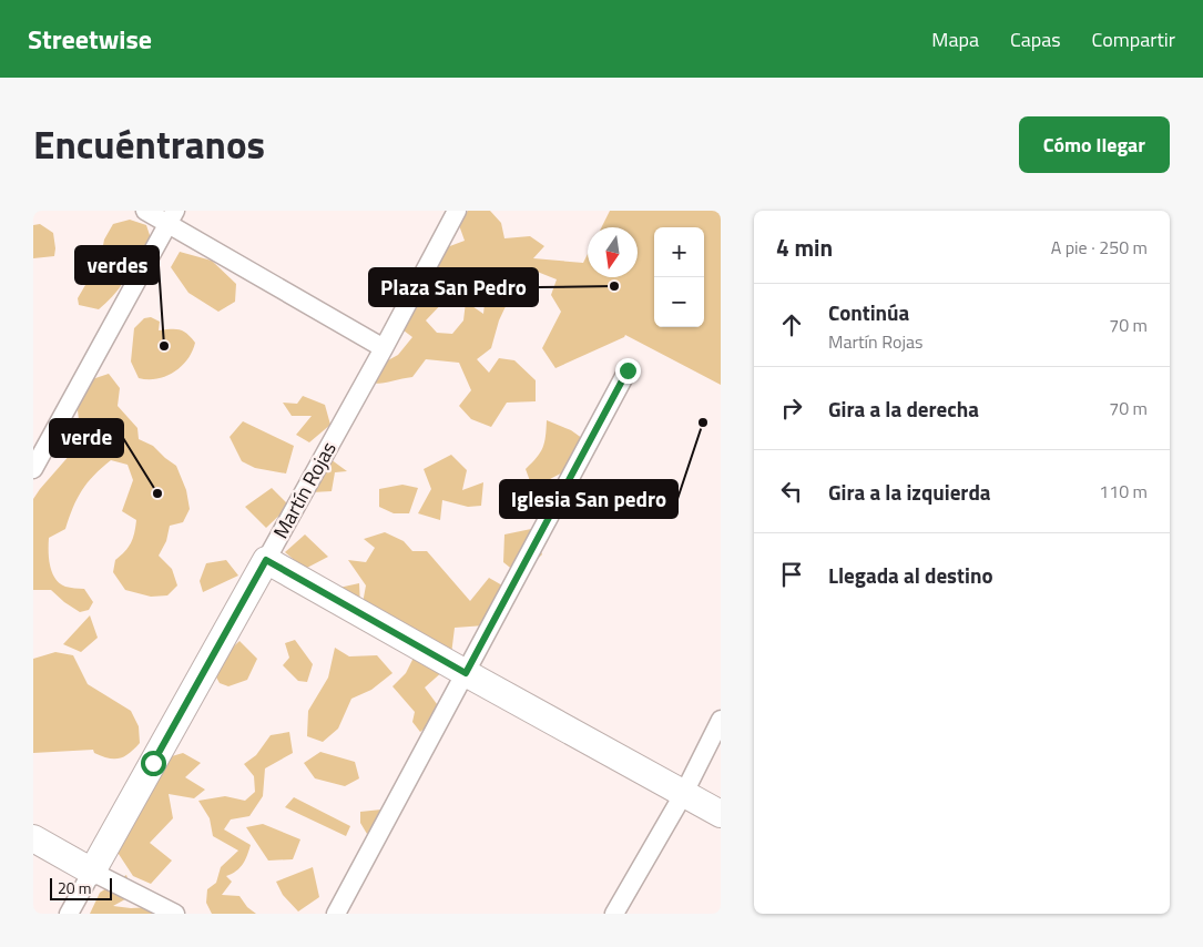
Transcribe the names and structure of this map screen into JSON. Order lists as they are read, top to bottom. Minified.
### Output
{"streets":{"street":["Martín Rojas"]},"places":["Plaza San Pedro","verdes","Iglesia San pedro","verde"],"scale_bar":"20 m","north":"bottom","page":{"header":"Streetwise","nav":["Mapa","Capas","Compartir"],"title":"Encuéntranos","buttons":"Cómo llegar","heading":["4 min","A pie · 250 m"],"map_buttons":["+","−"],"list":[["Continúa","Martín Rojas","70 m"],["Gira a la derecha","70 m"],["Gira a la izquierda","110 m"],"Llegada al destino"],"scale":"20 m"}}
